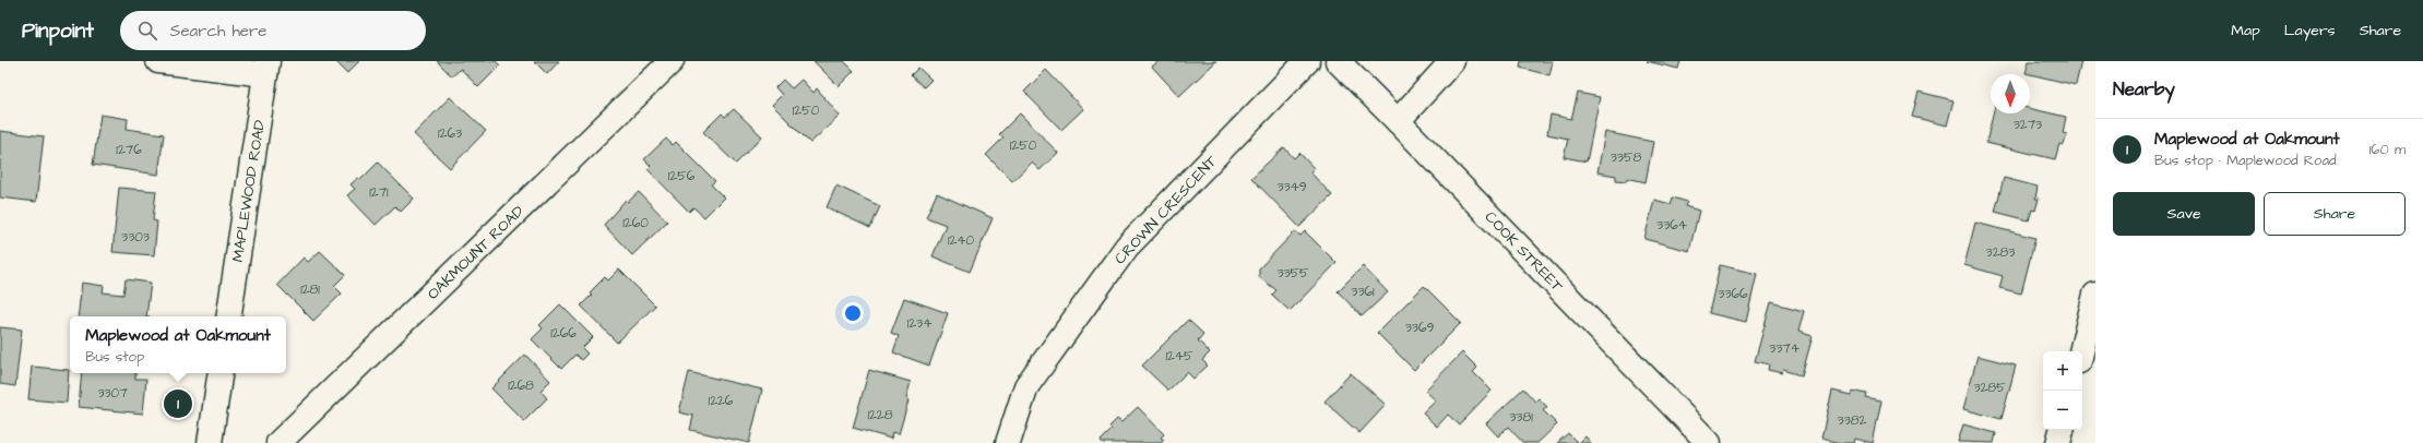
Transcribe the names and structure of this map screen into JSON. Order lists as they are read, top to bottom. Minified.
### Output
{"streets":{"street":["MAPLEWOOD ROAD","CROWN CRESCENT","COOK STREET","OAKMOUNT ROAD"]},"house_numbers":["1250","3273","1263","1250","1276","3358","1256","3349","1271","1260","3364","3303","1240","3283","3355","1281","3361","3366","1234","3369","1266","3374","1245","1268","3285","3307","1226","1228","3381","3382"],"north":"bottom","page":{"header":"Pinpoint","search":"Search here","nav":["Map","Layers","Share"],"heading":"Nearby","list":[{"mark":"1","name":"Maplewood at Oakmount","note":"Bus stop · Maplewood Road","value":"160 m"}],"buttons":["Save","Share"],"popup":["Maplewood at Oakmount","Bus stop"],"map_buttons":["+","−"],"pins":"1"}}
